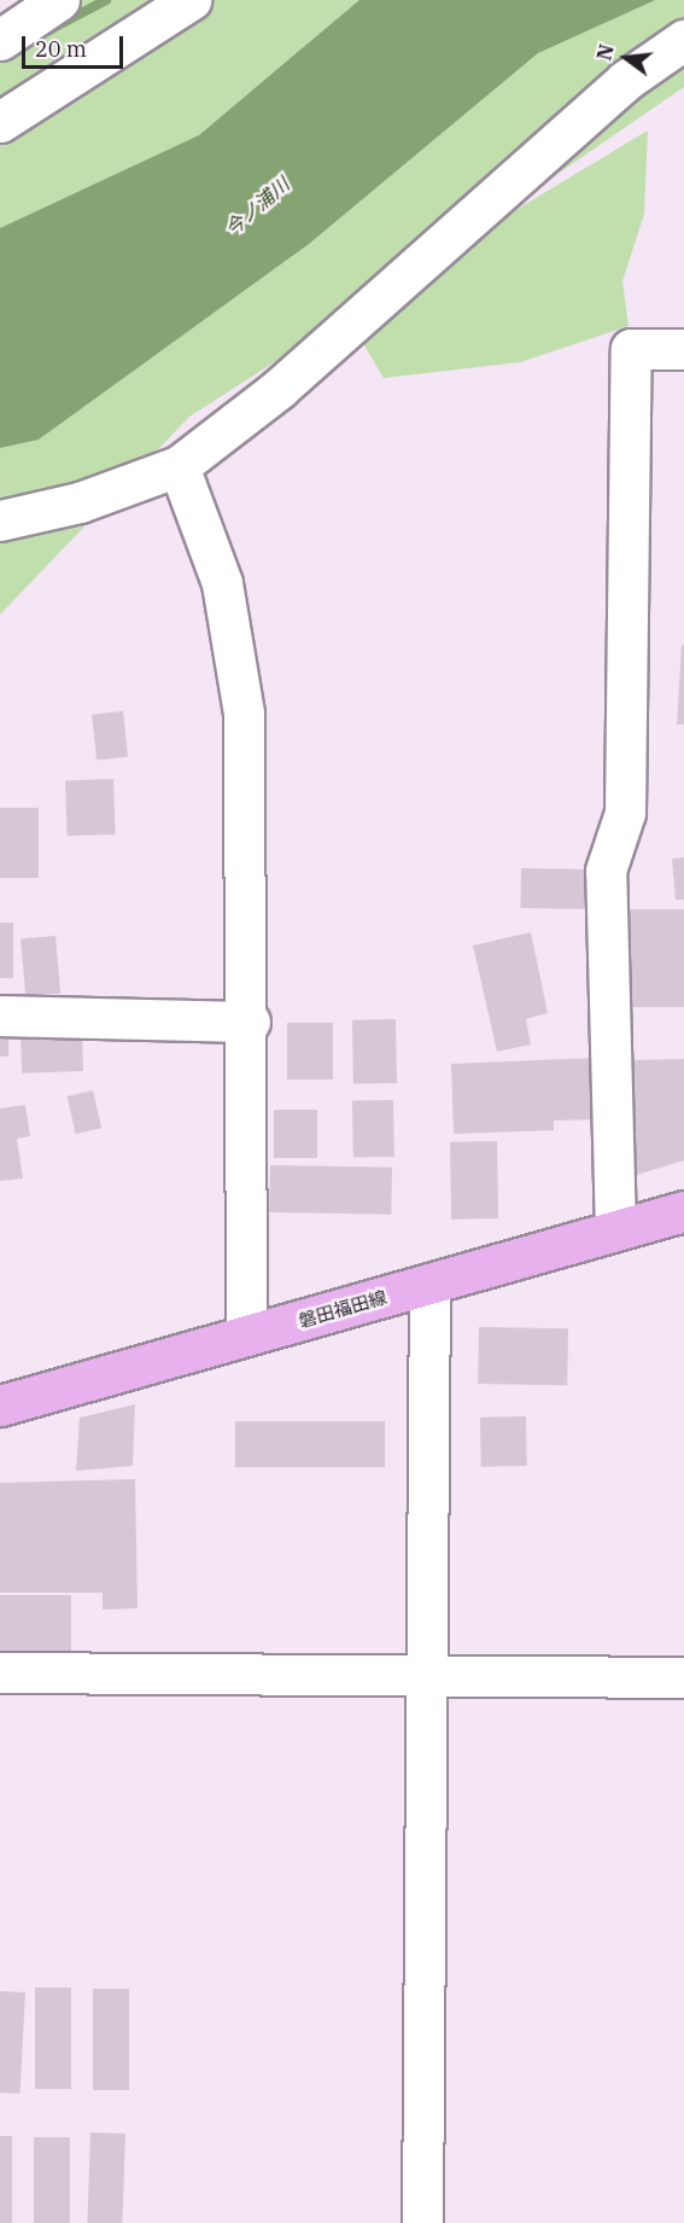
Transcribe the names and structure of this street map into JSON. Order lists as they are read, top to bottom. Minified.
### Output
{"streets":{"main road":["磐田福田線"]},"water":["今ノ浦川"],"scale_bar":"20 m","north":"left"}
